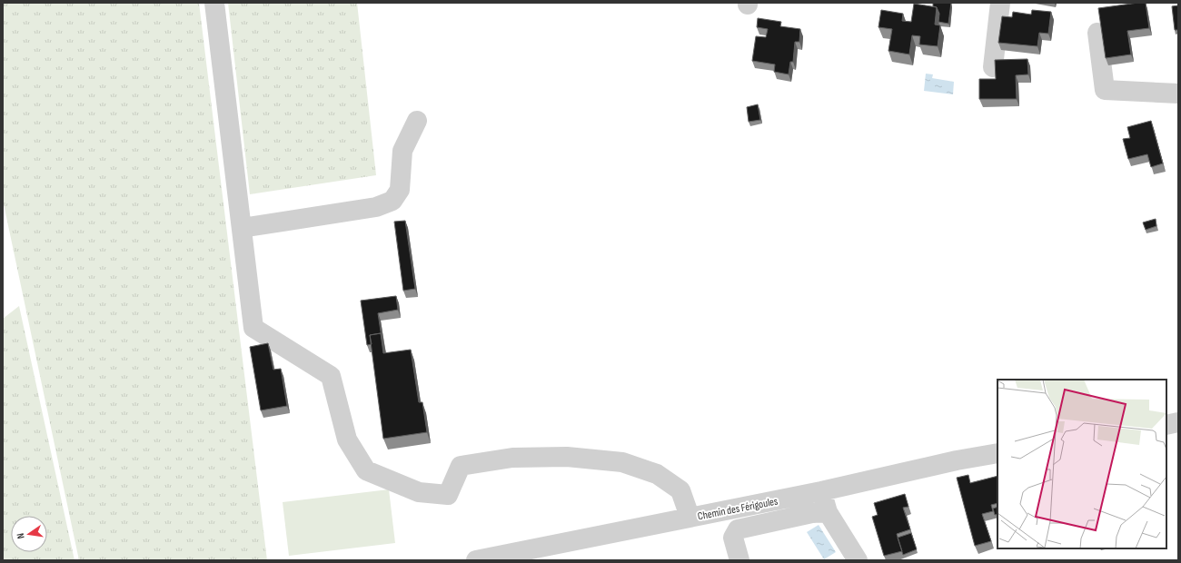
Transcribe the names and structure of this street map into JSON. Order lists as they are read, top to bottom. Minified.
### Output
{"streets":{"street":["Chemin des Férigoules"]},"north":"left"}
